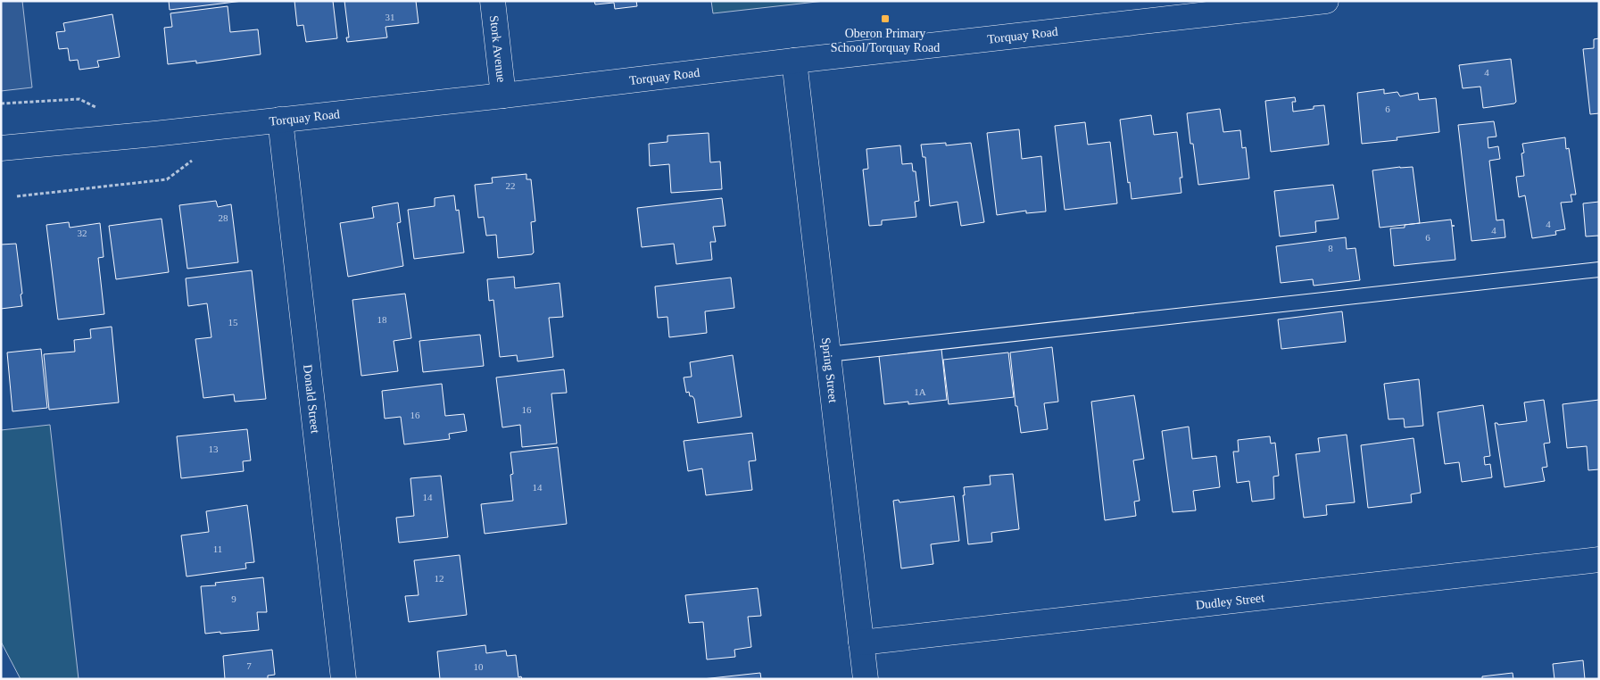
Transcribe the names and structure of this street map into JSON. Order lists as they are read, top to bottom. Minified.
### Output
{"streets":{"street":["Torquay Road","Stork Avenue","Spring Street","Donald Street","Dudley Street"]},"crossings":[["Torquay Road","Stork Avenue"],["Torquay Road","Spring Street"],["Torquay Road","Donald Street"],["Spring Street","Dudley Street"]],"places":{"transit":["Oberon Primary School/Torquay Road"]},"house_numbers":["31","4","6","22","28","4","4","32","6","8","18","15","1A","16","16","13","14","14","11","12","9","7","10"]}
